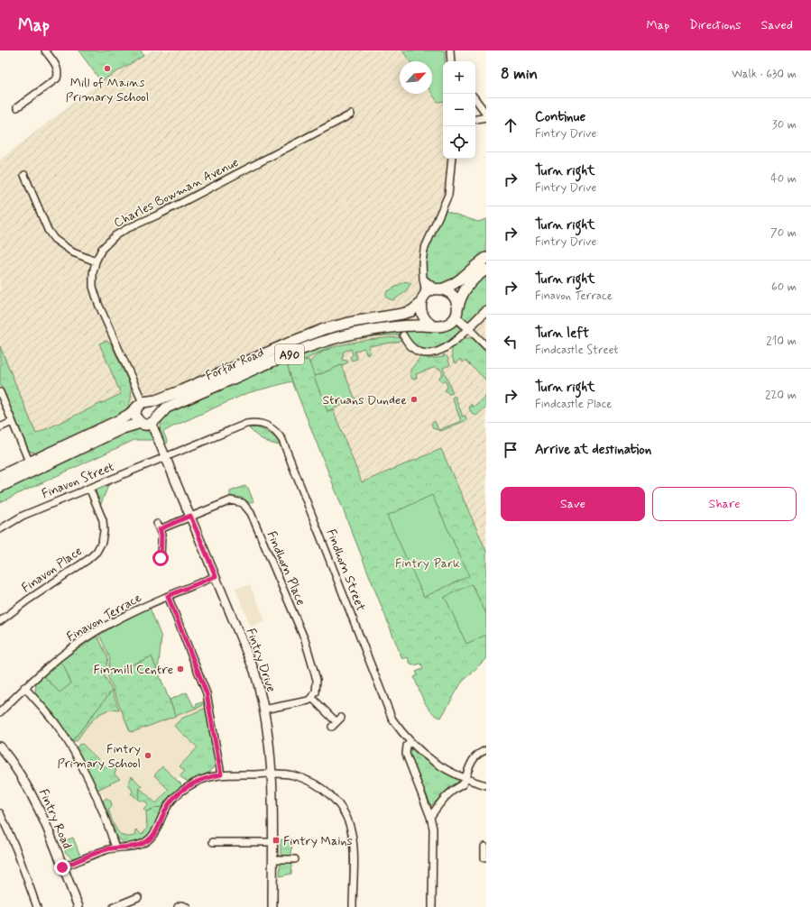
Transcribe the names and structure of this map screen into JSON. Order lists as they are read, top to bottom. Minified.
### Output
{"streets":{"highway":["A90","Forfar Road"],"street":["Charles Bowman Avenue","Finavon Street","Findhorn Place","Finavon Place","Findhorn Street","Finavon Terrace","Fintry Drive","Fintry Road"]},"crossings":[["Charles Bowman Avenue","Forfar Road"],["Charles Bowman Avenue","Fintry Drive"],["A90","Forfar Road"],["Forfar Road","Fintry Drive"],["Finavon Street","Finavon Place"],["Finavon Street","Findhorn Street"],["Finavon Street","Fintry Drive"],["Findhorn Place","Fintry Drive"],["Findhorn Street","Fintry Drive"],["Finavon Terrace","Fintry Drive"]],"parks":["Fintry Park"],"places":{"other":["Mill of Mains Primary School","Struans Dundee","Finmill Centre","Fintry Primary School"],"transit":["Fintry Mains"]},"north":"top right","page":{"header":"Map","nav":["Map","Directions","Saved"],"heading":["8 min","Walk · 630 m"],"map_buttons":["+","−"],"list":[["Continue","Fintry Drive","30 m"],["Turn right","Fintry Drive","40 m"],["Turn right","Fintry Drive","70 m"],["Turn right","Finavon Terrace","60 m"],["Turn left","Findcastle Street","210 m"],["Turn right","Findcastle Place","220 m"],"Arrive at destination"],"buttons":["Save","Share"]}}
